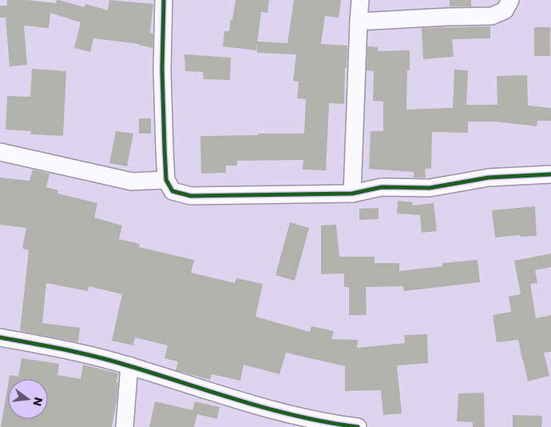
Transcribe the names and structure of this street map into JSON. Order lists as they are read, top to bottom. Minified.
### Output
{"north":"right"}
